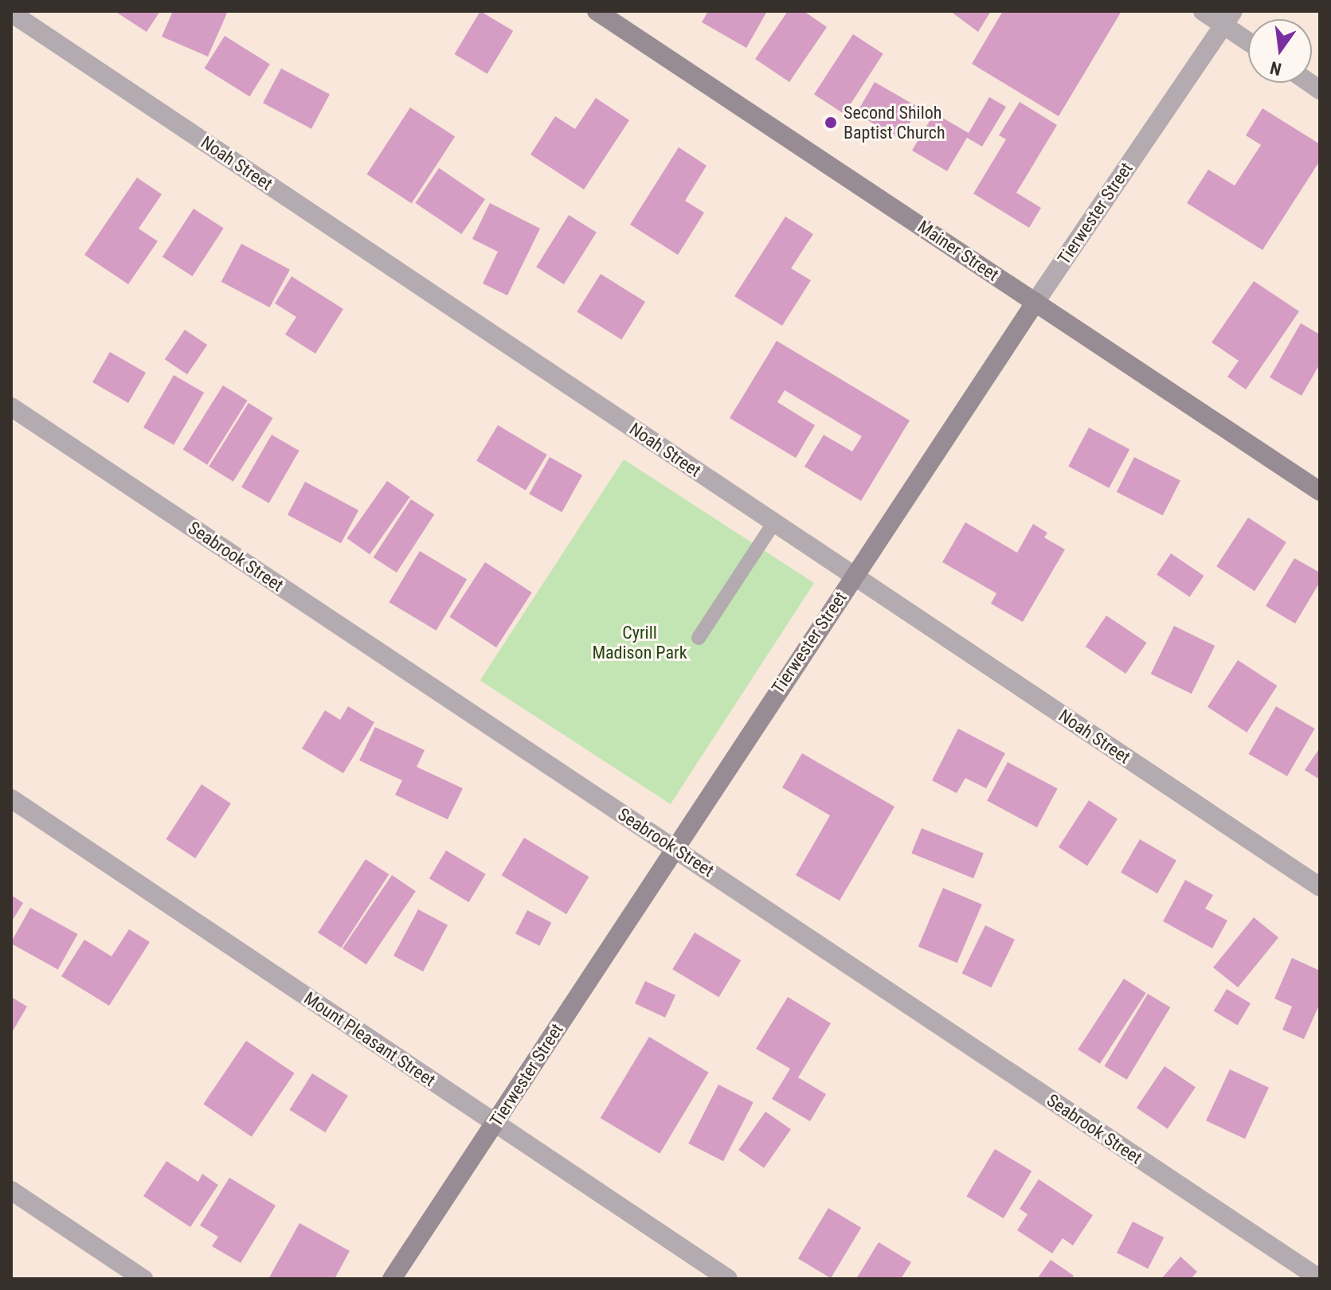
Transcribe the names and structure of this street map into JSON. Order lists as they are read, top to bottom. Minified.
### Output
{"streets":{"street":["Noah Street","Tierwester Street","Mainer Street","Seabrook Street","Mount Pleasant Street"]},"crossings":[["Noah Street","Tierwester Street"],["Tierwester Street","Mainer Street"],["Tierwester Street","Seabrook Street"],["Tierwester Street","Mount Pleasant Street"]],"parks":["Cyrill Madison Park"],"places":["Second Shiloh Baptist Church"],"north":"bottom"}
